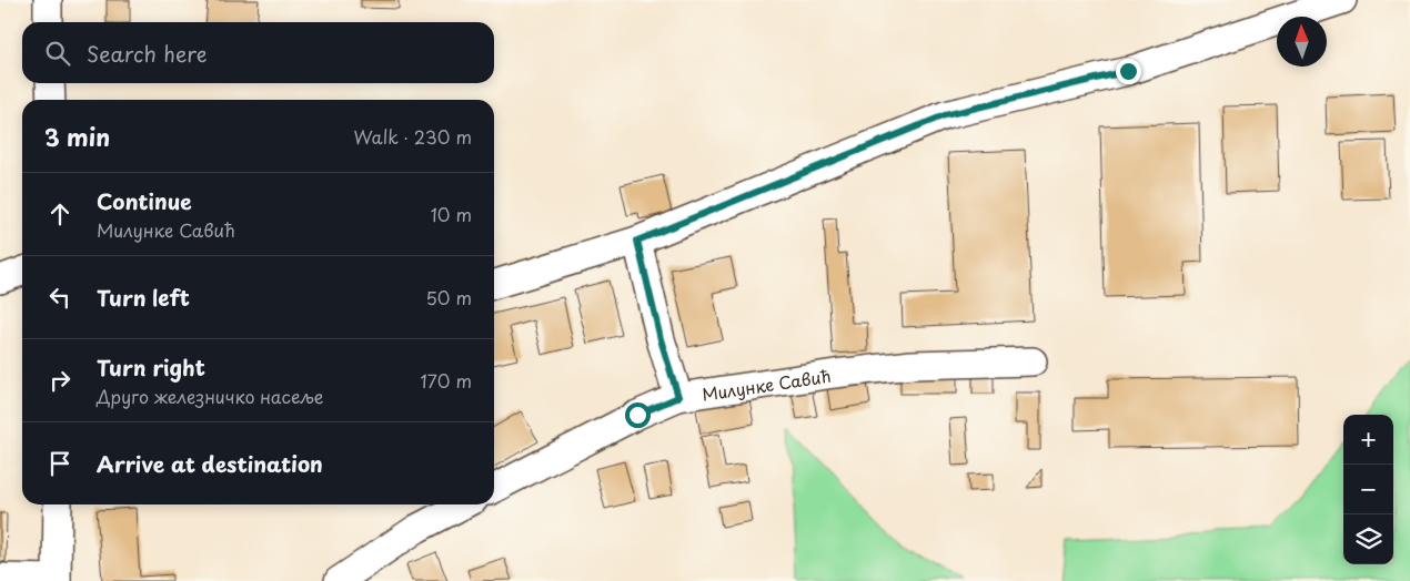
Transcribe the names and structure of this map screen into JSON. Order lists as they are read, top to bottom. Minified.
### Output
{"streets":{"street":["Милунке Савић"]},"north":"top","page":{"search":"Search here","heading":["3 min","Walk · 230 m"],"list":[["Continue","Милунке Савић","10 m"],["Turn left","50 m"],["Turn right","Друго железничко насеље","170 m"],"Arrive at destination"],"map_buttons":["+","−"]}}
